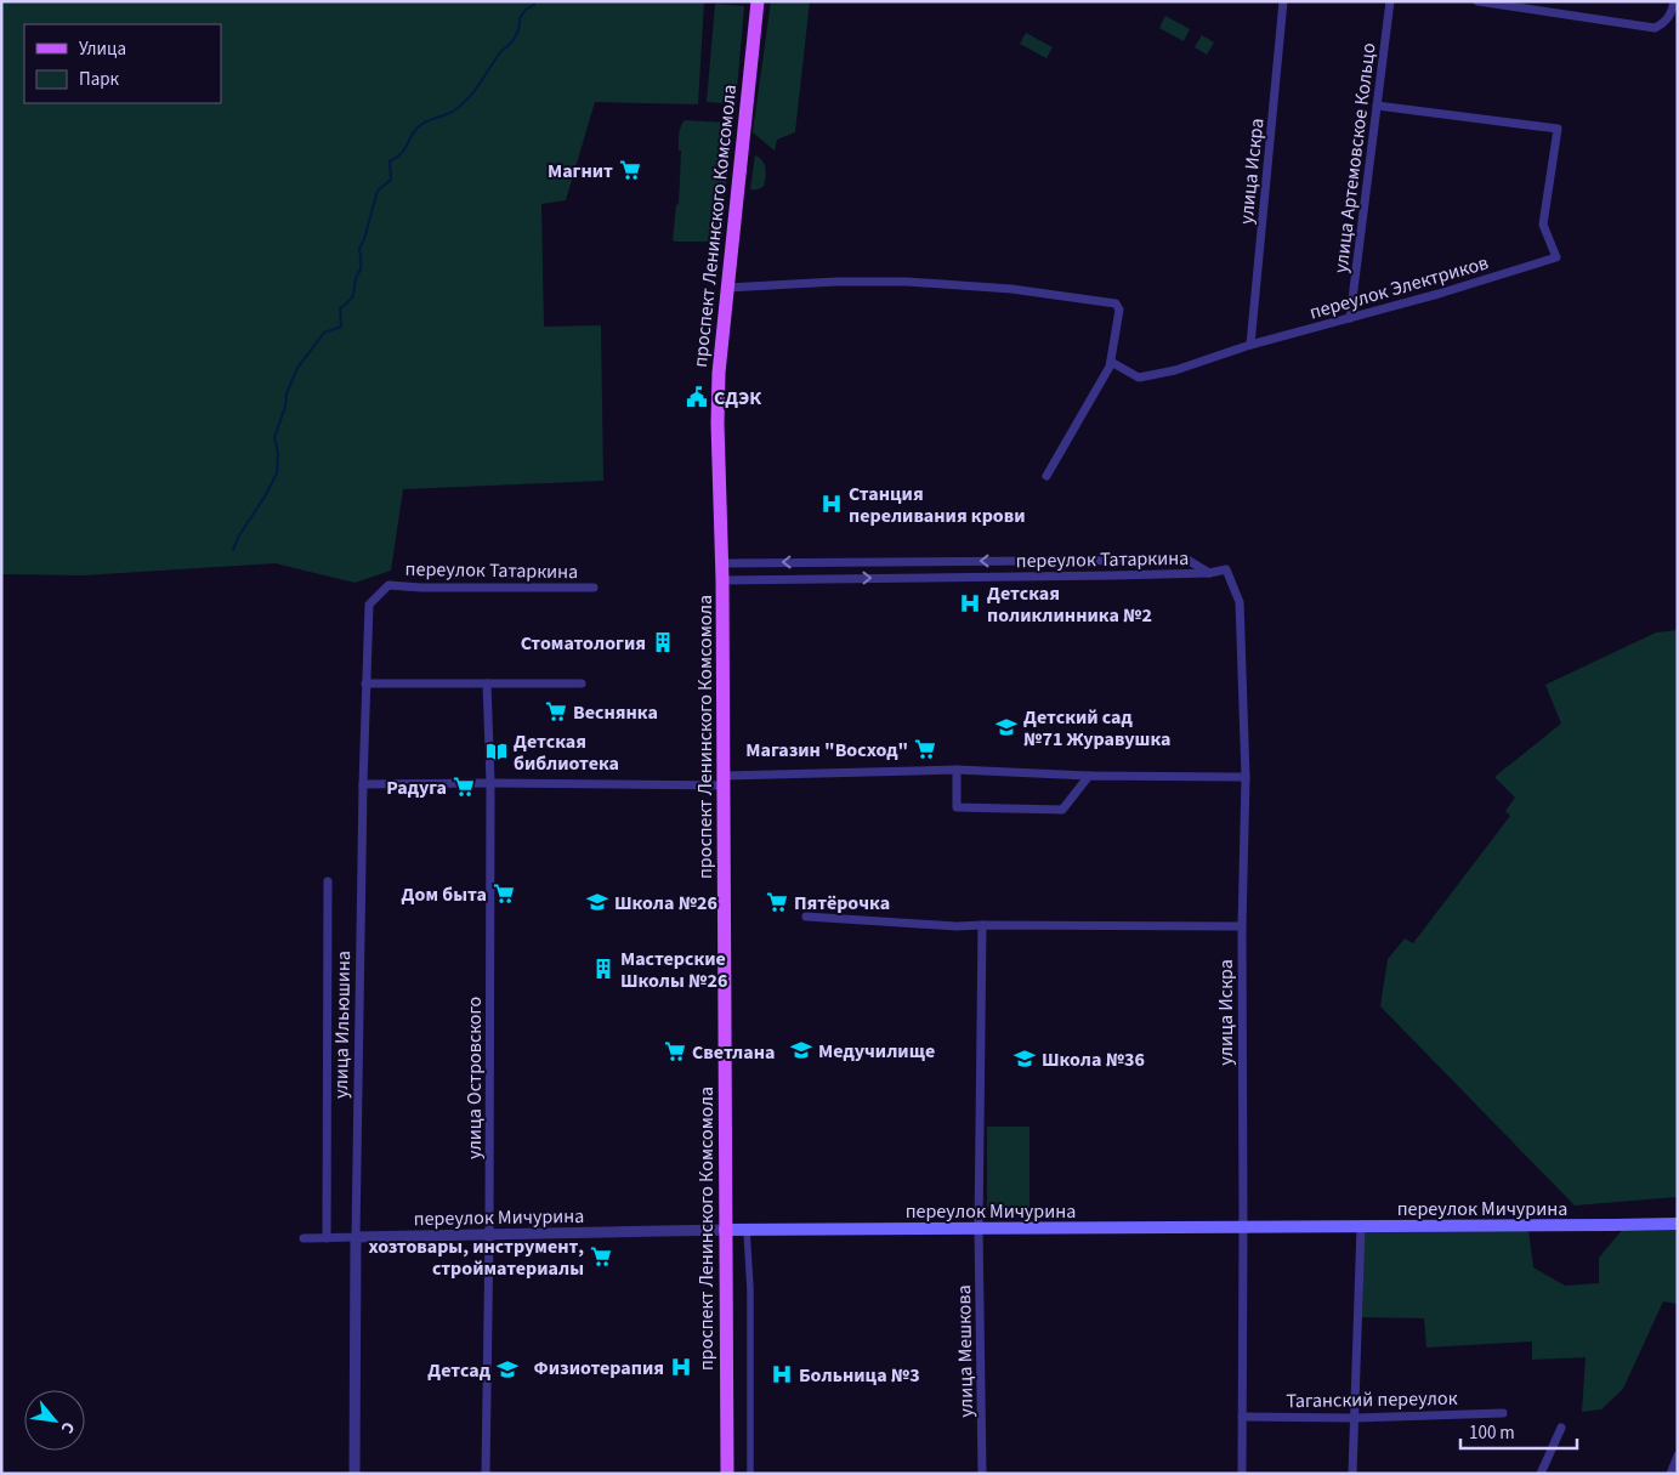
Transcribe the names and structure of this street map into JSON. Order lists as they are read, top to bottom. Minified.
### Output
{"streets":{"main road":["проспект Ленинского Комсомола","переулок Мичурина"],"street":["улица Артемовское Кольцо","улица Искра","переулок Электриков","переулок Татаркина","улица Ильюшина","улица Островского","улица Мешкова","Таганский переулок"]},"crossings":[["улица Артемовское Кольцо","переулок Электриков"],["улица Искра","переулок Электриков"],["улица Искра","переулок Татаркина"],["улица Искра","переулок Мичурина"],["улица Искра","Таганский переулок"],["проспект Ленинского Комсомола","переулок Татаркина"],["проспект Ленинского Комсомола","переулок Мичурина"],["переулок Татаркина","улица Ильюшина"],["улица Ильюшина","переулок Мичурина"],["улица Островского","переулок Мичурина"],["переулок Мичурина","улица Мешкова"]],"places":{"supermarket":["Магнит","Веснянка","Магазин \"Восход\"","Радуга","Дом быта","Пятёрочка","Светлана","хозтовары, инструмент, стройматериалы"],"public building":["СДЭК"],"hospital":["Станция переливания крови","Детская поликлинника №2","Физиотерапия","Больница №3"],"building":["Стоматология","Мастерские Школы №26"],"school or university":["Детский сад №71 Журавушка","Школа №26","Медучилище","Школа №36","Детсад"],"library":["Детская библиотека"]},"legend":["Улица","Парк"],"scale_bar":"100 m","north":"bottom right"}
